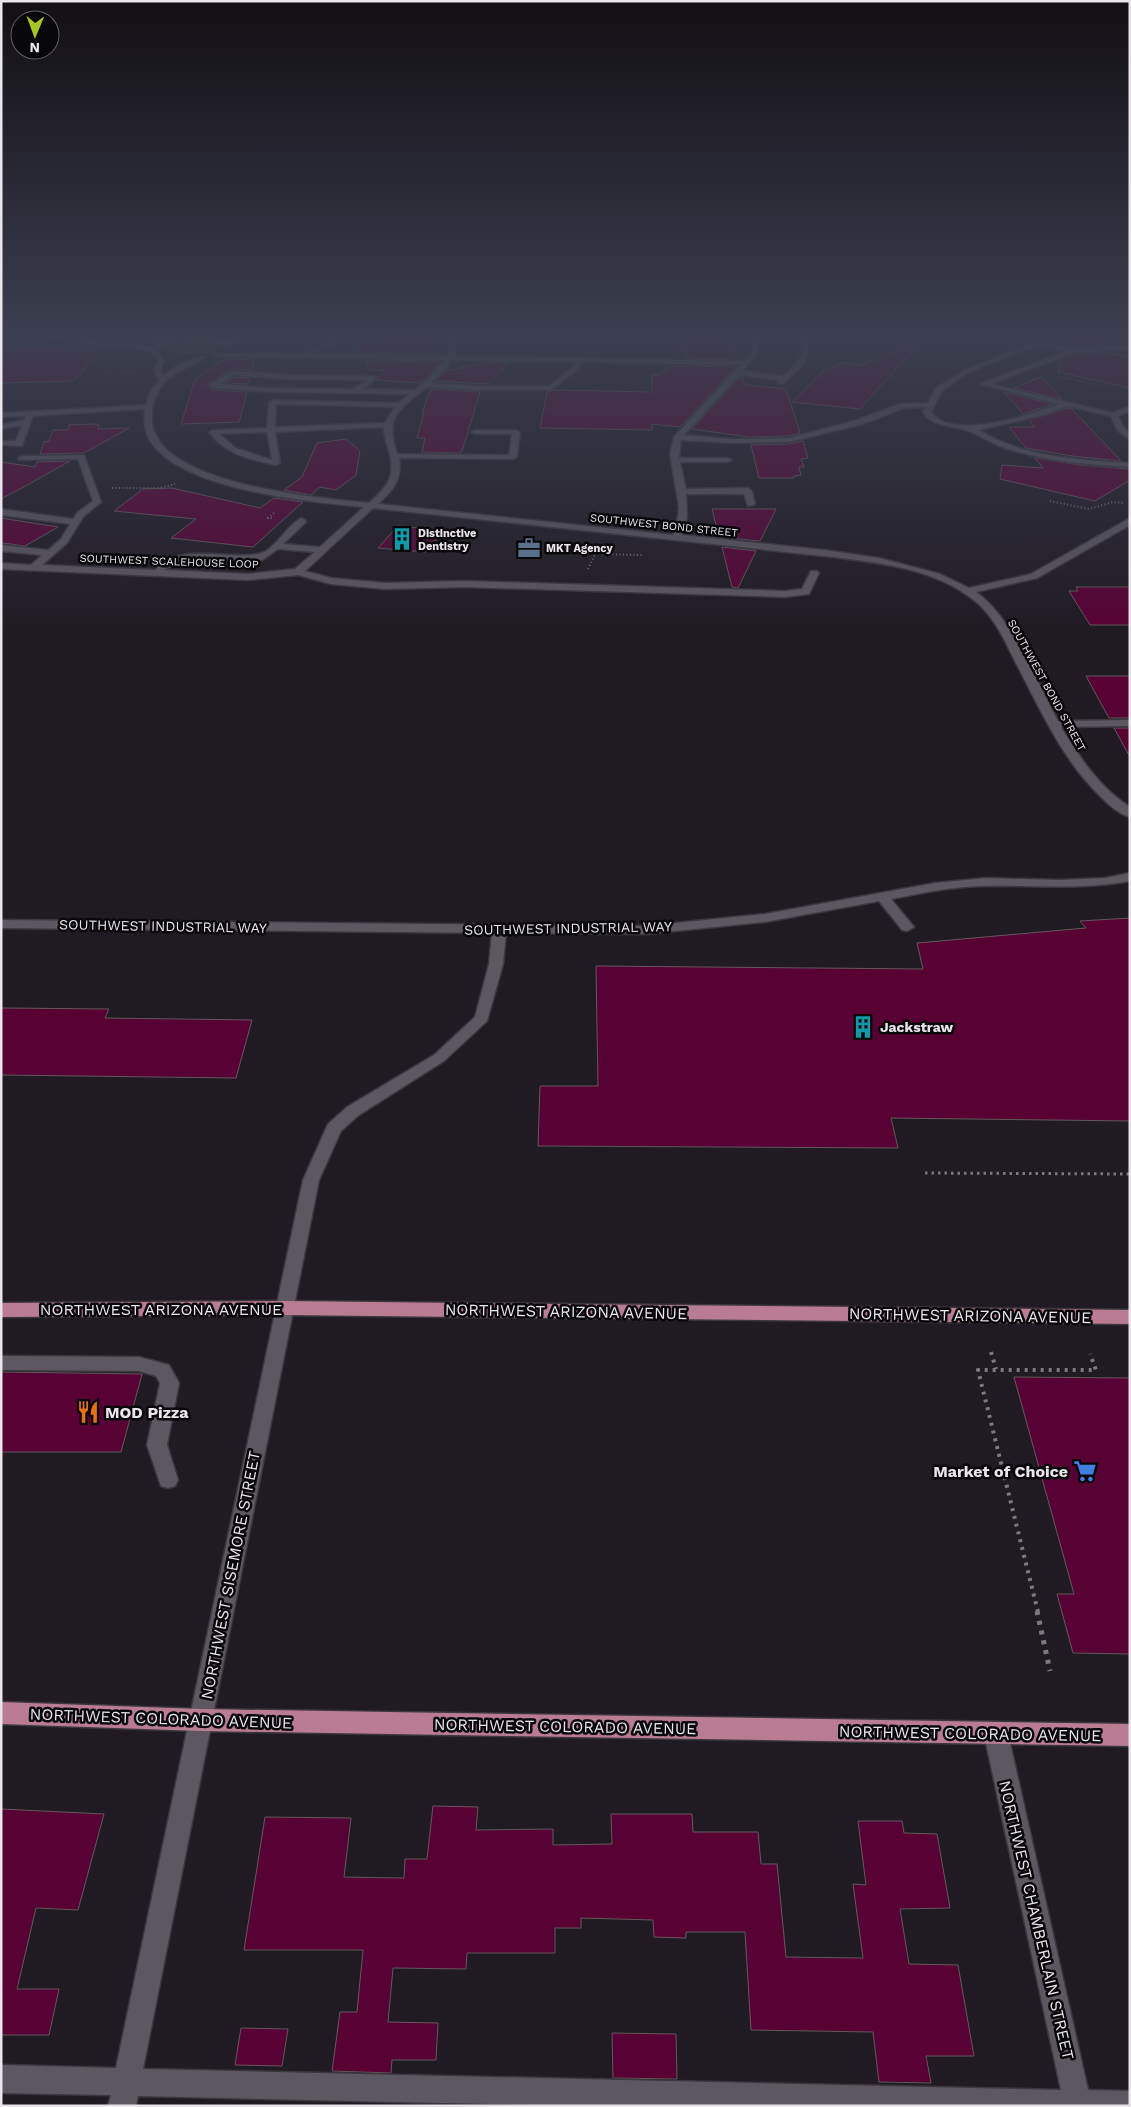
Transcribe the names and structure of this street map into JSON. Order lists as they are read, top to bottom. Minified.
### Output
{"streets":{"main road":["NORTHWEST ARIZONA AVENUE","NORTHWEST COLORADO AVENUE"],"street":["SOUTHWEST BOND STREET","SOUTHWEST SCALEHOUSE LOOP","SOUTHWEST INDUSTRIAL WAY","NORTHWEST SISEMORE STREET","NORTHWEST CHAMBERLAIN STREET"]},"crossings":[["SOUTHWEST INDUSTRIAL WAY","NORTHWEST SISEMORE STREET"],["NORTHWEST ARIZONA AVENUE","NORTHWEST SISEMORE STREET"],["NORTHWEST SISEMORE STREET","NORTHWEST COLORADO AVENUE"],["NORTHWEST COLORADO AVENUE","NORTHWEST CHAMBERLAIN STREET"]],"places":{"building":["Distinctive Dentistry","Jackstraw"],"office":["MKT Agency"],"restaurant":["MOD Pizza"],"supermarket":["Market of Choice"]},"north":"bottom"}
